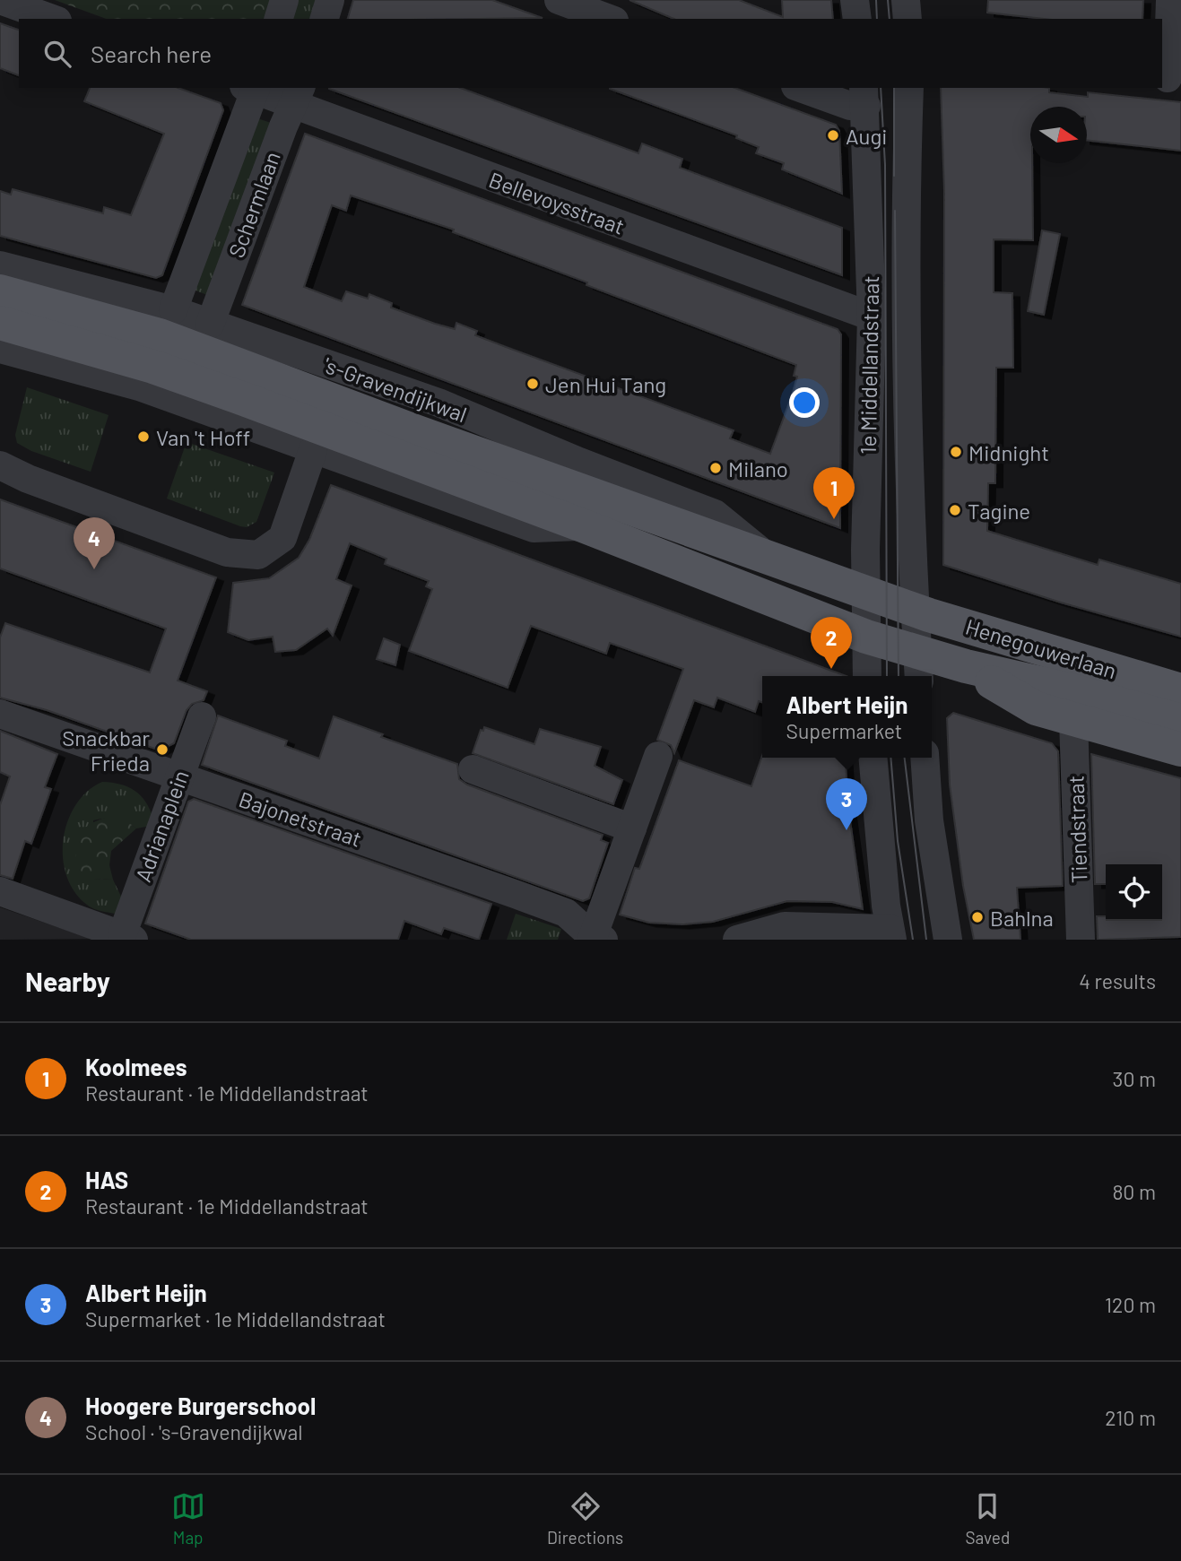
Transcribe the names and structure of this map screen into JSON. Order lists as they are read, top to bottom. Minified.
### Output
{"streets":{"main road":["'s-Gravendijkwal","Henegouwerlaan"],"street":["Bellevoysstraat","Schermlaan","1e Middellandstraat","Bajonetstraat","Adrianaplein","Tiendstraat"]},"crossings":[["Bellevoysstraat","Schermlaan"],["Bellevoysstraat","1e Middellandstraat"],["Schermlaan","'s-Gravendijkwal"],["1e Middellandstraat","'s-Gravendijkwal"],["1e Middellandstraat","Henegouwerlaan"],["'s-Gravendijkwal","Henegouwerlaan"],["Henegouwerlaan","Tiendstraat"],["Bajonetstraat","Adrianaplein"]],"places":["Augi","Jen Hui Tang","Van 't Hoff","Midnight","Milano","Tagine","Snackbar Frieda","Bahlna"],"north":"right","page":{"search":"Search here","pins":["1","4","2","3"],"popup":["Albert Heijn","Supermarket"],"heading":["Nearby","4 results"],"list":[{"mark":"1","name":"Koolmees","note":"Restaurant · 1e Middellandstraat","value":"30 m"},{"mark":"2","name":"HAS","note":"Restaurant · 1e Middellandstraat","value":"80 m"},{"mark":"3","name":"Albert Heijn","note":"Supermarket · 1e Middellandstraat","value":"120 m"},{"mark":"4","name":"Hoogere Burgerschool","note":"School · 's-Gravendijkwal","value":"210 m"}],"nav":["Map","Directions","Saved"]}}
